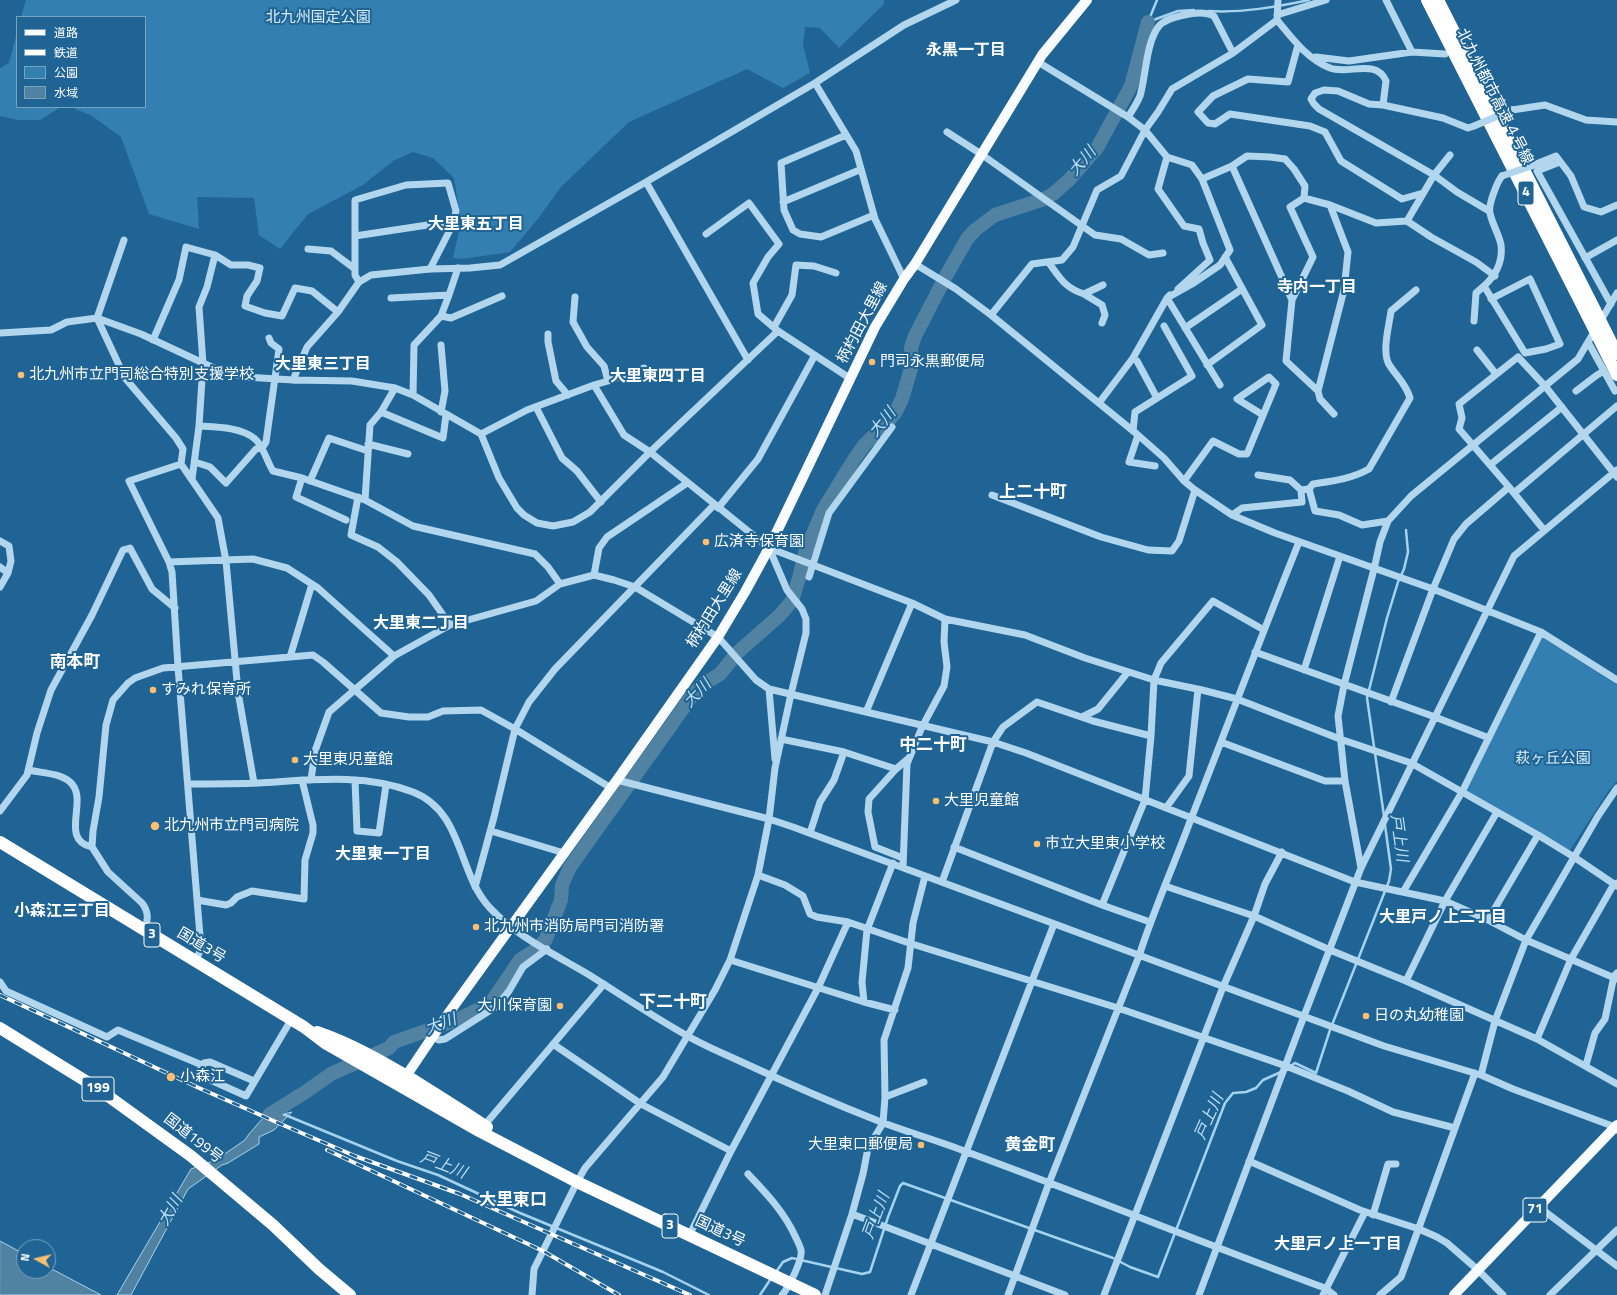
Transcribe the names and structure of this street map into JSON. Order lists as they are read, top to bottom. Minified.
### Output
{"streets":{"highway":["北九州都市高速４号線","4","3","国道3号","199","国道199号"],"main road":["柄杓田大里線","71"]},"crossings":[["北九州都市高速４号線","4"],["柄杓田大里線","国道3号"]],"districts":["永黒一丁目","大里東五丁目","寺内一丁目","大里東三丁目","大里東四丁目","上二十町","大里東二丁目","南本町","中二十町","大里東一丁目","小森江三丁目","大里戸ノ上二丁目","下二十町","黄金町","大里東口","大里戸ノ上一丁目"],"water":["大川","戸上川"],"parks":["北九州国定公園","萩ヶ丘公園"],"places":["門司永黒郵便局","北九州市立門司総合特別支援学校","広済寺保育園","すみれ保育所","大里東児童館","大里児童館","北九州市立門司病院","市立大里東小学校","北九州市消防局門司消防署","大川保育園","日の丸幼稚園","小森江","大里東口郵便局"],"legend":["道路","鉄道","公園","水域"],"north":"left"}
